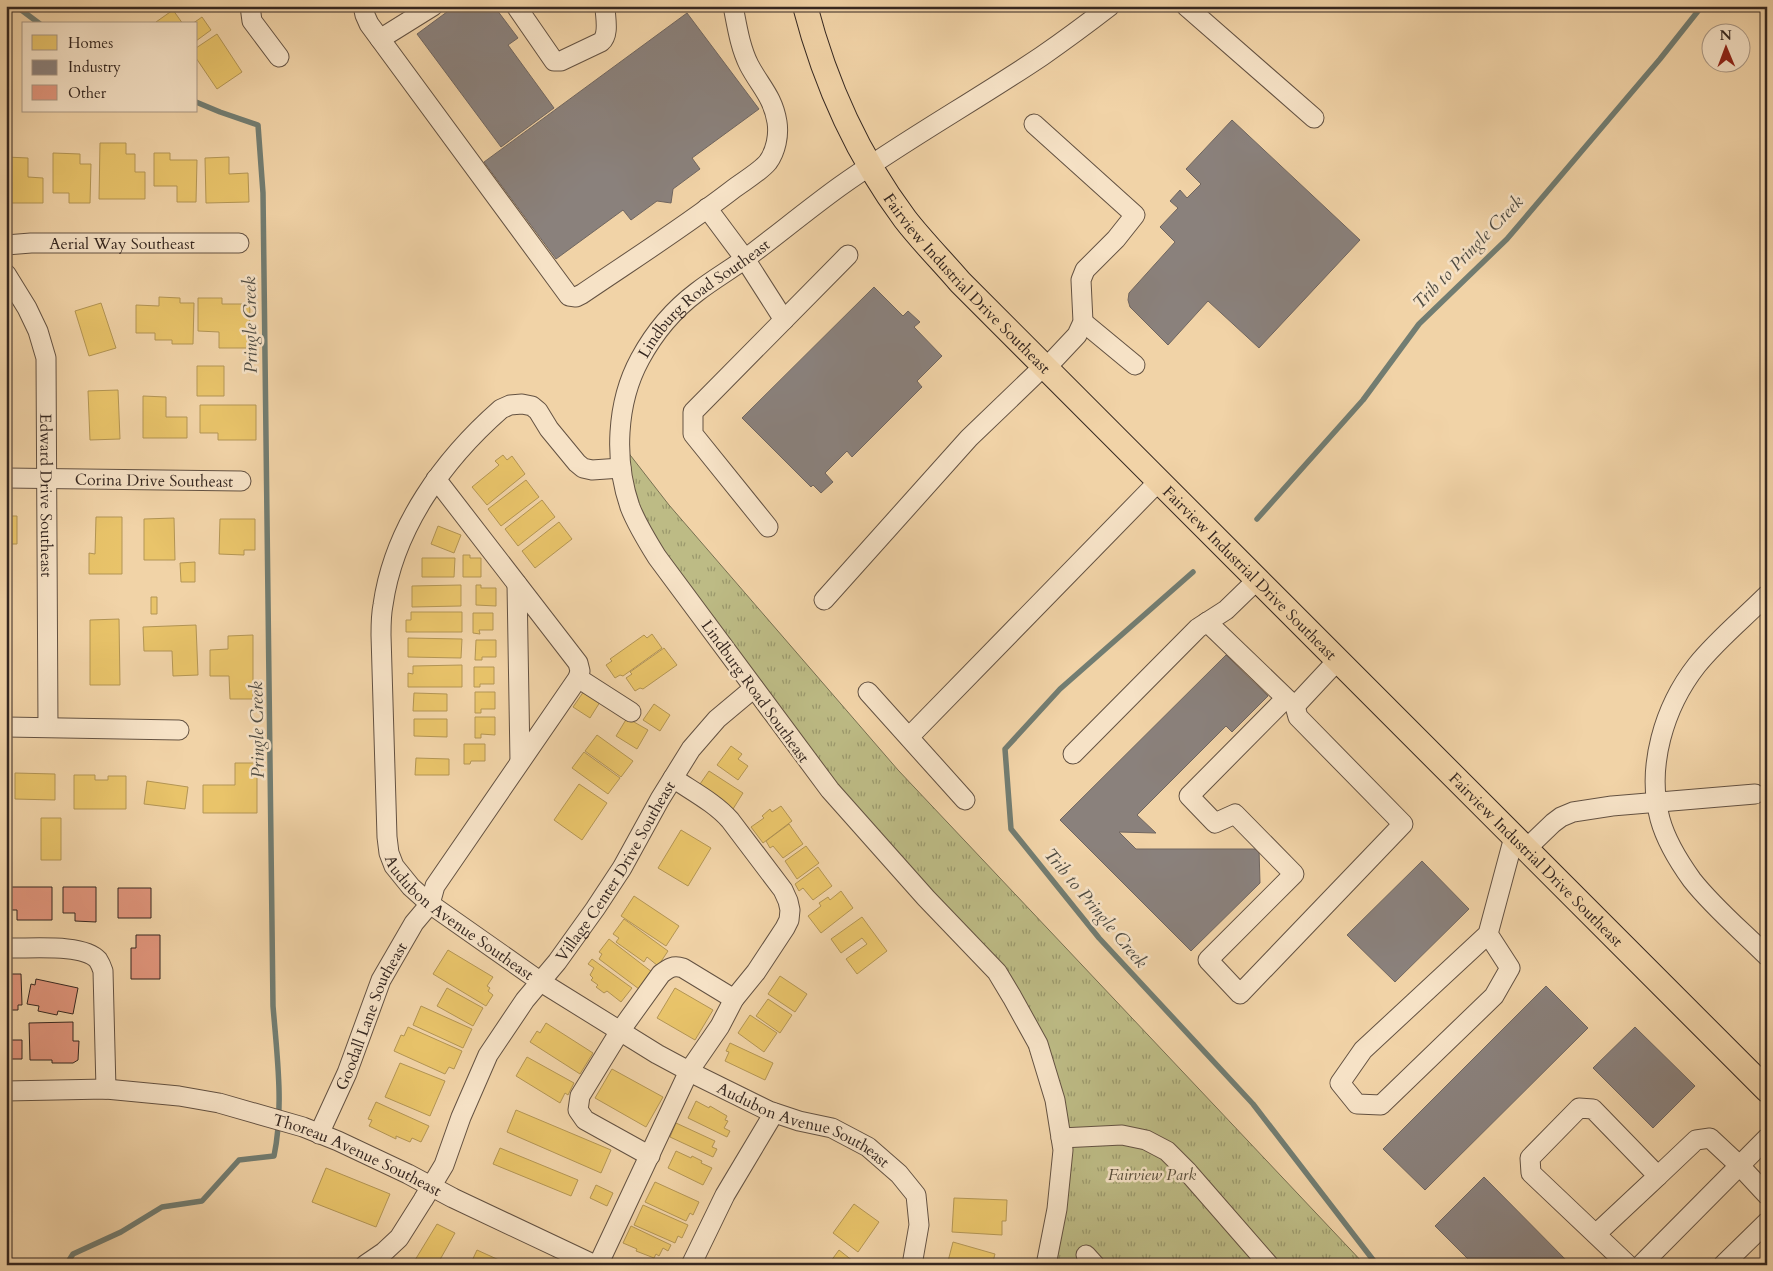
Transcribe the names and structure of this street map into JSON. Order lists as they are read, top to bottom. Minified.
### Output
{"streets":{"main road":["Fairview Industrial Drive Southeast"],"street":["Aerial Way Southeast","Lindburg Road Southeast","Corina Drive Southeast","Edward Drive Southeast","Village Center Drive Southeast","Audubon Avenue Southeast","Goodall Lane Southeast","Thoreau Avenue Southeast"]},"crossings":[["Fairview Industrial Drive Southeast","Lindburg Road Southeast"],["Lindburg Road Southeast","Village Center Drive Southeast"],["Lindburg Road Southeast","Audubon Avenue Southeast"],["Corina Drive Southeast","Edward Drive Southeast"],["Village Center Drive Southeast","Audubon Avenue Southeast"],["Village Center Drive Southeast","Thoreau Avenue Southeast"],["Audubon Avenue Southeast","Goodall Lane Southeast"],["Goodall Lane Southeast","Thoreau Avenue Southeast"]],"water":["Trib to Pringle Creek","Pringle Creek"],"parks":["Fairview Park"],"legend":["Homes","Industry","Other"],"north":"top"}
